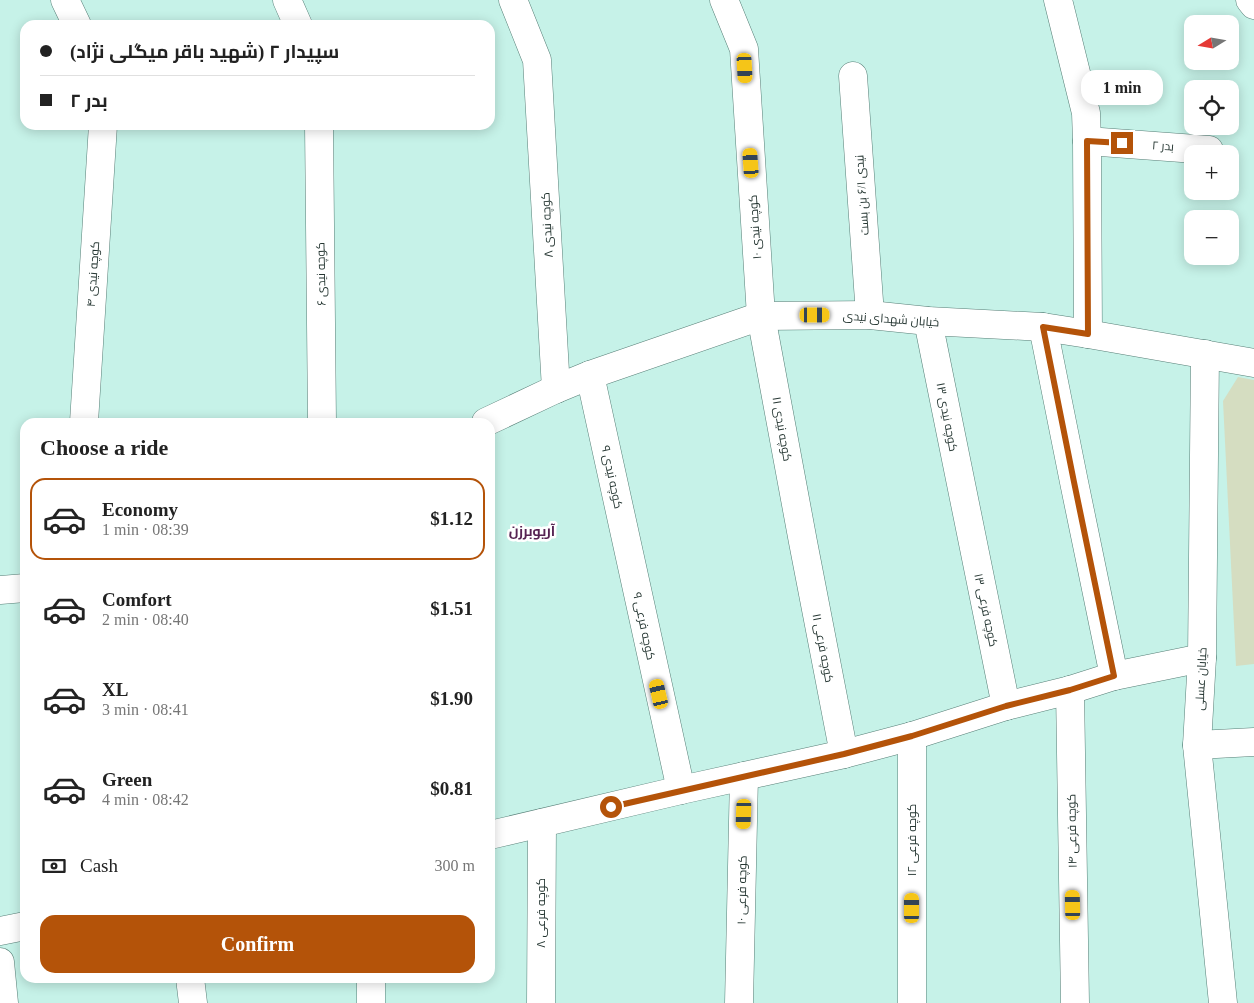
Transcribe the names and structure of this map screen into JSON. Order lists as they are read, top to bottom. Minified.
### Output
{"streets":{"street":["بدر ۲","نیدی ۶/۱ بن بست","کوچه نیدی ۸","کوچه نیدی ۱۰","کوچه نیدی ۴","کوچه نیدی ۶","خیابان شهدای نیدی","کوچه نیدی ۱۳","کوچه نیدی ۱۱","کوچه نیدی ۹","کوچه فرعی ۱۳","کوچه فرعی ۹","کوچه فرعی ۱۱","خیابان عسلی","کوچه فرعی ۱۴","کوچه فرعی ۱۲","کوچه فرعی ۱۰","کوچه فرعی ۸"]},"crossings":[["نیدی ۶/۱ بن بست","خیابان شهدای نیدی"],["کوچه نیدی ۸","خیابان شهدای نیدی"],["کوچه نیدی ۱۰","خیابان شهدای نیدی"],["کوچه نیدی ۱۰","کوچه نیدی ۱۱"],["خیابان شهدای نیدی","کوچه نیدی ۱۳"],["خیابان شهدای نیدی","کوچه نیدی ۱۱"],["خیابان شهدای نیدی","کوچه نیدی ۹"],["خیابان شهدای نیدی","خیابان عسلی"],["کوچه نیدی ۱۳","کوچه فرعی ۱۳"],["کوچه نیدی ۱۱","کوچه فرعی ۱۱"],["کوچه نیدی ۹","کوچه فرعی ۹"]],"districts":["آریو‌برزن"],"north":"left","page":{"map_buttons":["+","−"],"banner":["سپیدار ۲ (شهید باقر میگلی نژاد)","بدر ۲"],"bubble":"1 min","heading":"Choose a ride","list":[{"name":"Economy","note":"1 min · 08:39","value":"$1.12"},{"name":"Comfort","note":"2 min · 08:40","value":"$1.51"},{"name":"XL","note":"3 min · 08:41","value":"$1.90"},{"name":"Green","note":"4 min · 08:42","value":"$0.81"}],"pay":["Cash","300 m"],"buttons":"Confirm"}}
